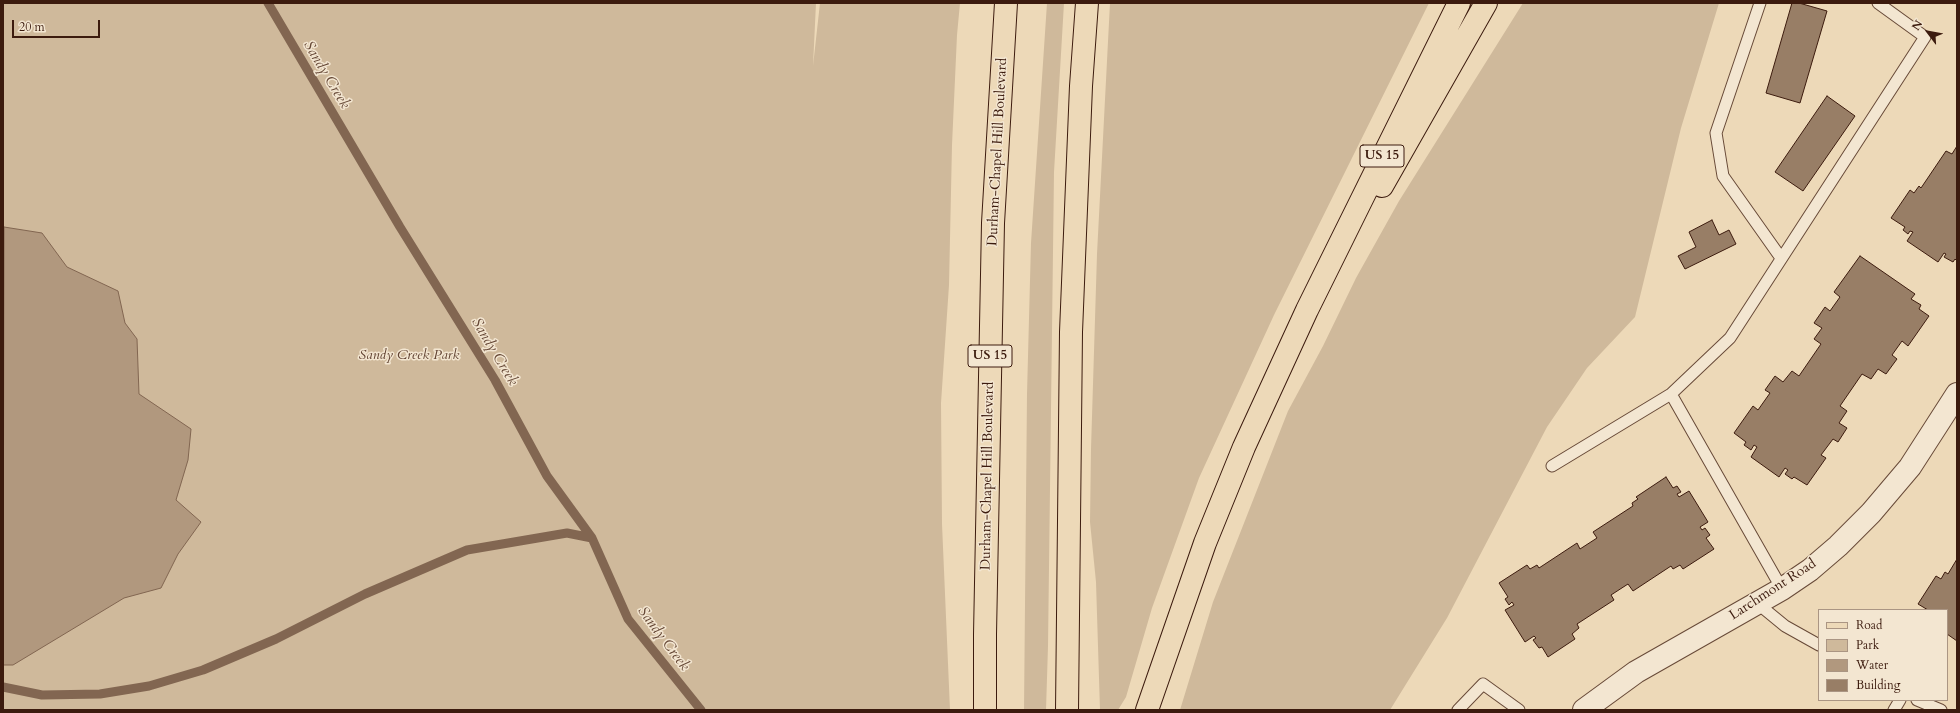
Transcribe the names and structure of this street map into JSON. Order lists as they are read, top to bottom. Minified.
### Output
{"streets":{"main road":["Durham-Chapel Hill Boulevard","US 15"],"street":["Larchmont Road"]},"water":["Sandy Creek"],"parks":["Sandy Creek Park"],"legend":["Road","Park","Water","Building"],"scale_bar":"20 m","north":"top left"}
